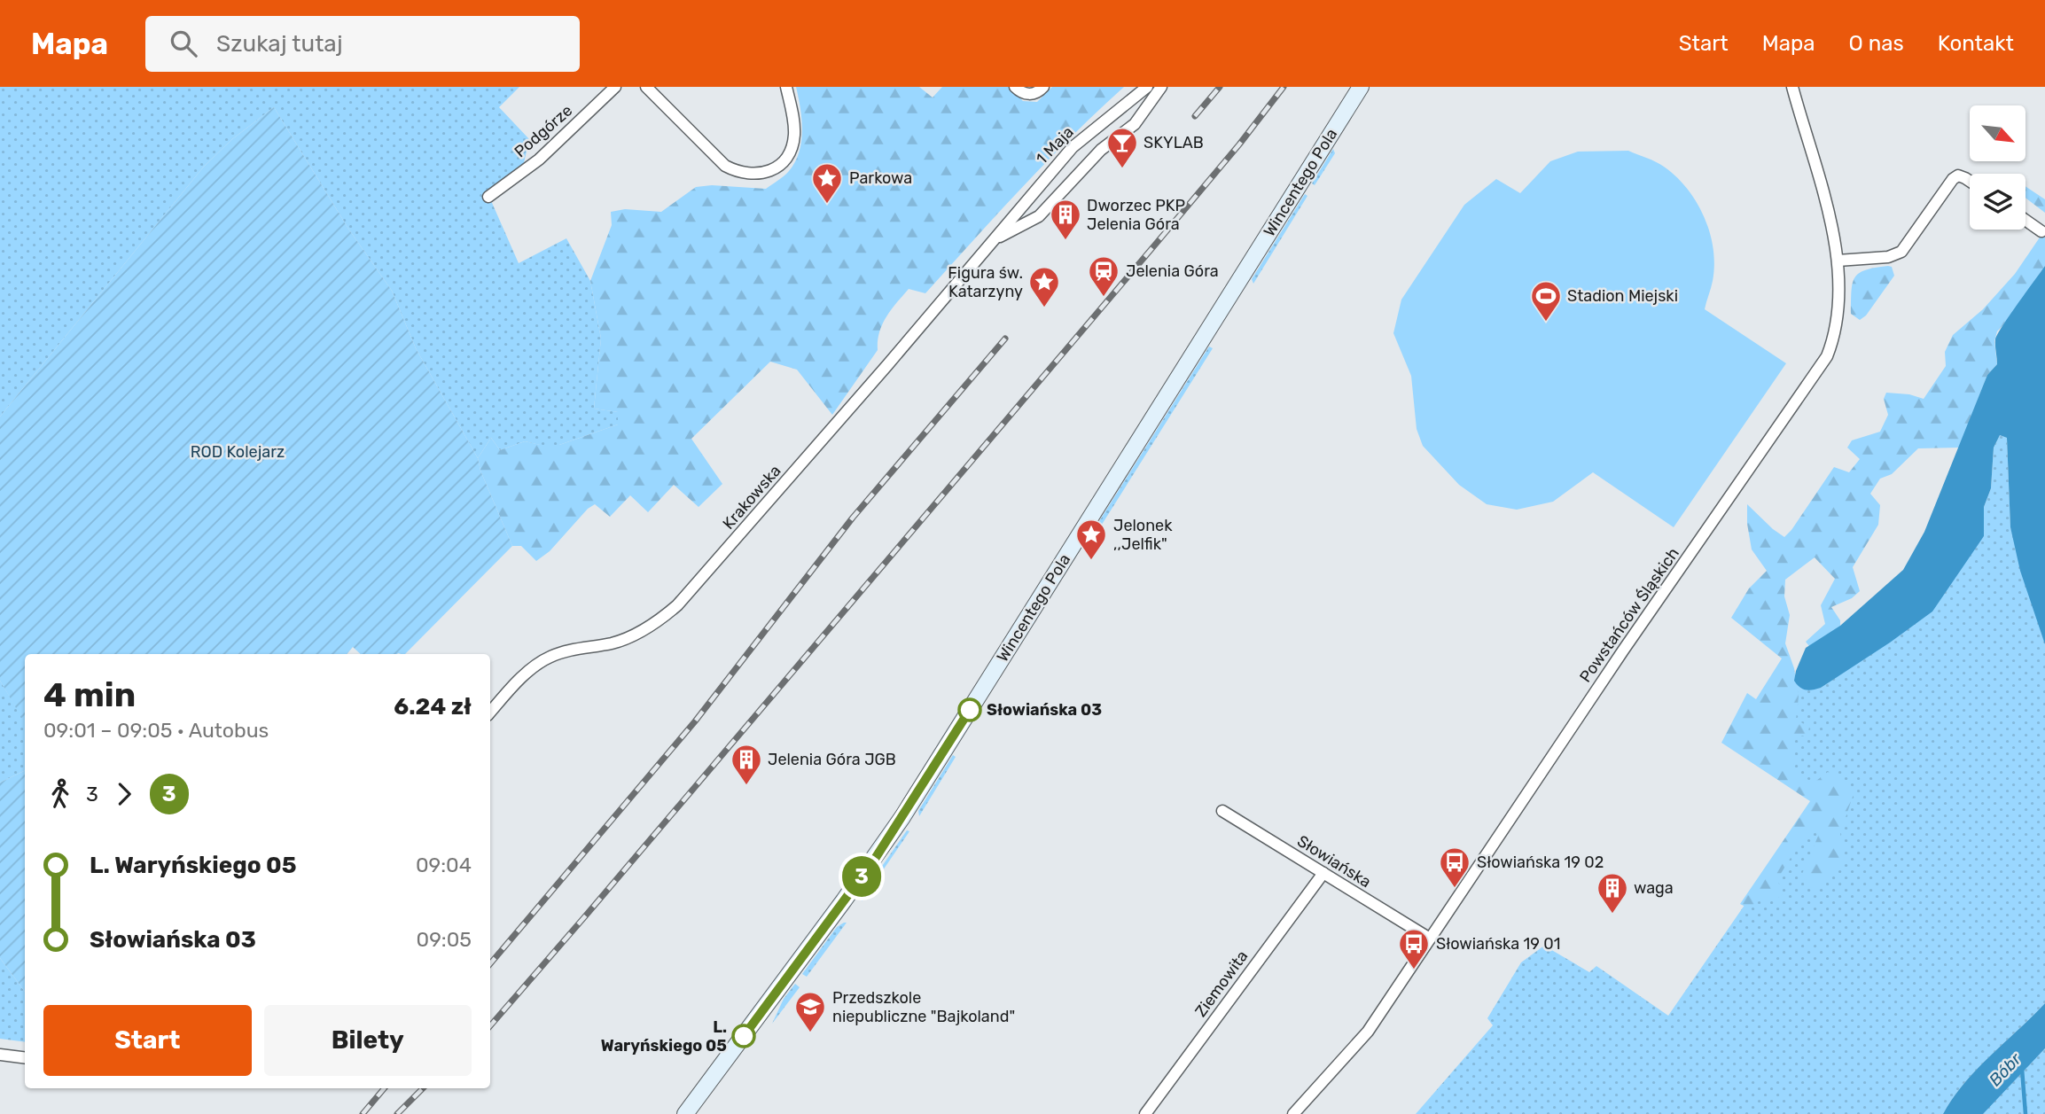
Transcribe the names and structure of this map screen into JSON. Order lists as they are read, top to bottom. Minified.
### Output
{"streets":{"street":["Podgórze","1 Maja","Wincentego Pola","Krakowska","Powstańców Śląskich","Słowiańska","Ziemowita"]},"crossings":[["1 Maja","Krakowska"],["Powstańców Śląskich","Słowiańska"],["Słowiańska","Ziemowita"]],"water":["Bóbr"],"parks":["ROD Kolejarz"],"places":{"bar":["SKYLAB"],"place":["Parkowa","Figura św. Katarzyny","Jelonek ,,Jelfik\""],"building":["Dworzec PKP Jelenia Góra","Jelenia Góra JGB","waga"],"station":["Jelenia Góra"],"sports":["Stadion Miejski"],"other":["Słowiańska 03","L. Waryńskiego 05"],"bus stop":["Słowiańska 19 02","Słowiańska 19 01"],"school or university":["Przedszkole niepubliczne \"Bajkoland\""]},"lines":["bus line 3"],"north":"bottom right","page":{"header":"Mapa","search":"Szukaj tutaj","nav":["Start","Mapa","O nas","Kontakt"],"on_map":"3","heading":["4 min","09:01 – 09:05 · Autobus","6.24 zł"],"legs":["3","3"],"list":[{"name":"L. Waryńskiego 05","value":"09:04"},{"name":"Słowiańska 03","value":"09:05"}],"buttons":["Start","Bilety"]}}
